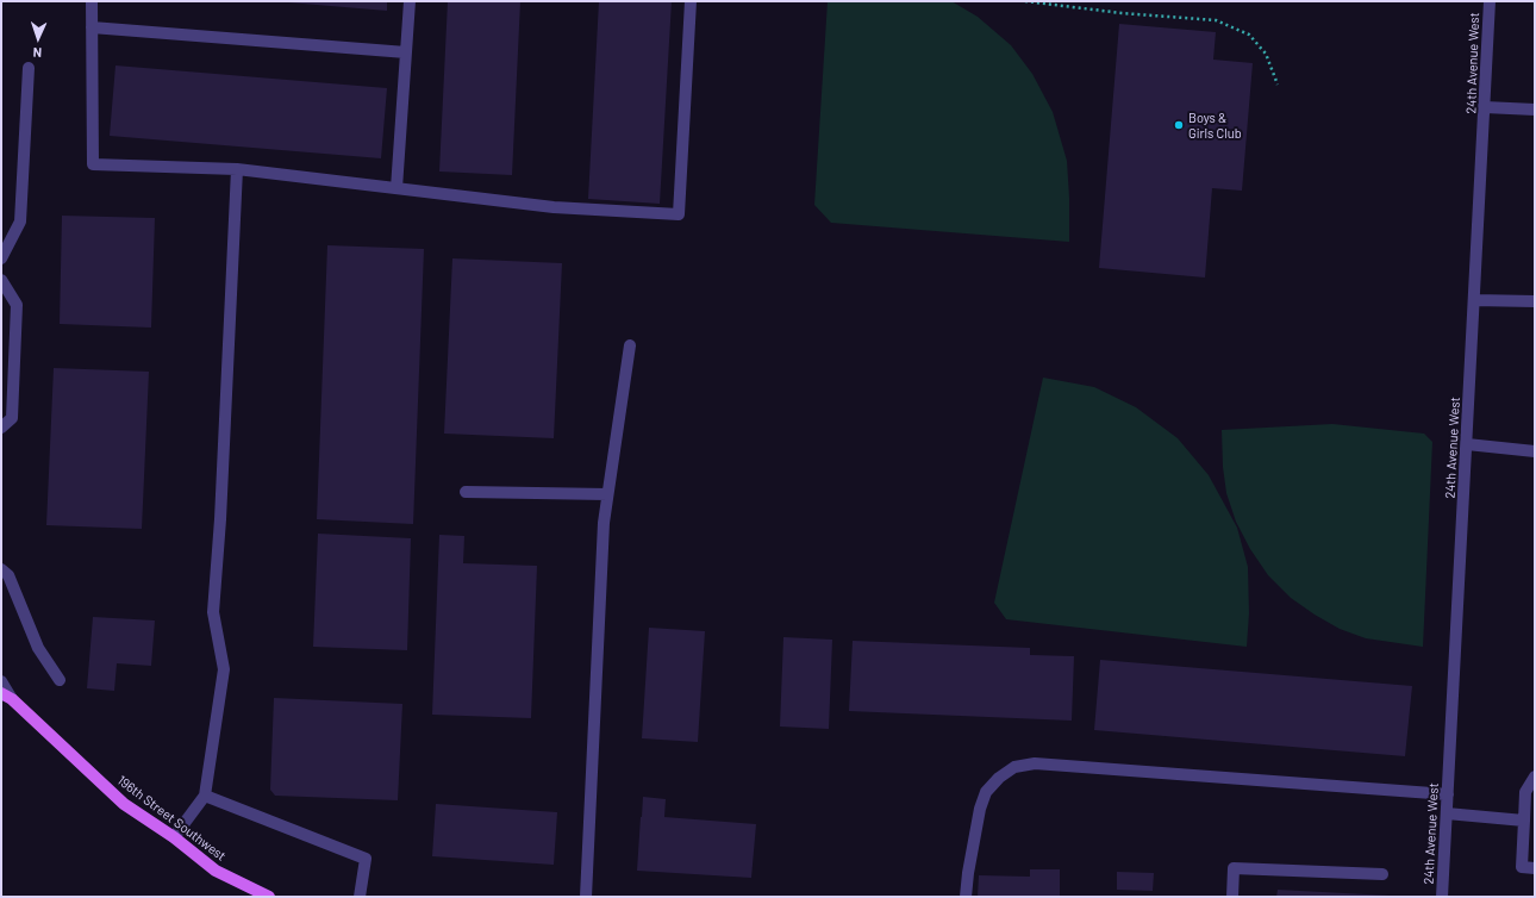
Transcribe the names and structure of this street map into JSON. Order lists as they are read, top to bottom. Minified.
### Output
{"streets":{"main road":["196th Street Southwest"],"street":["24th Avenue West"]},"places":["Boys & Girls Club"],"north":"bottom"}
